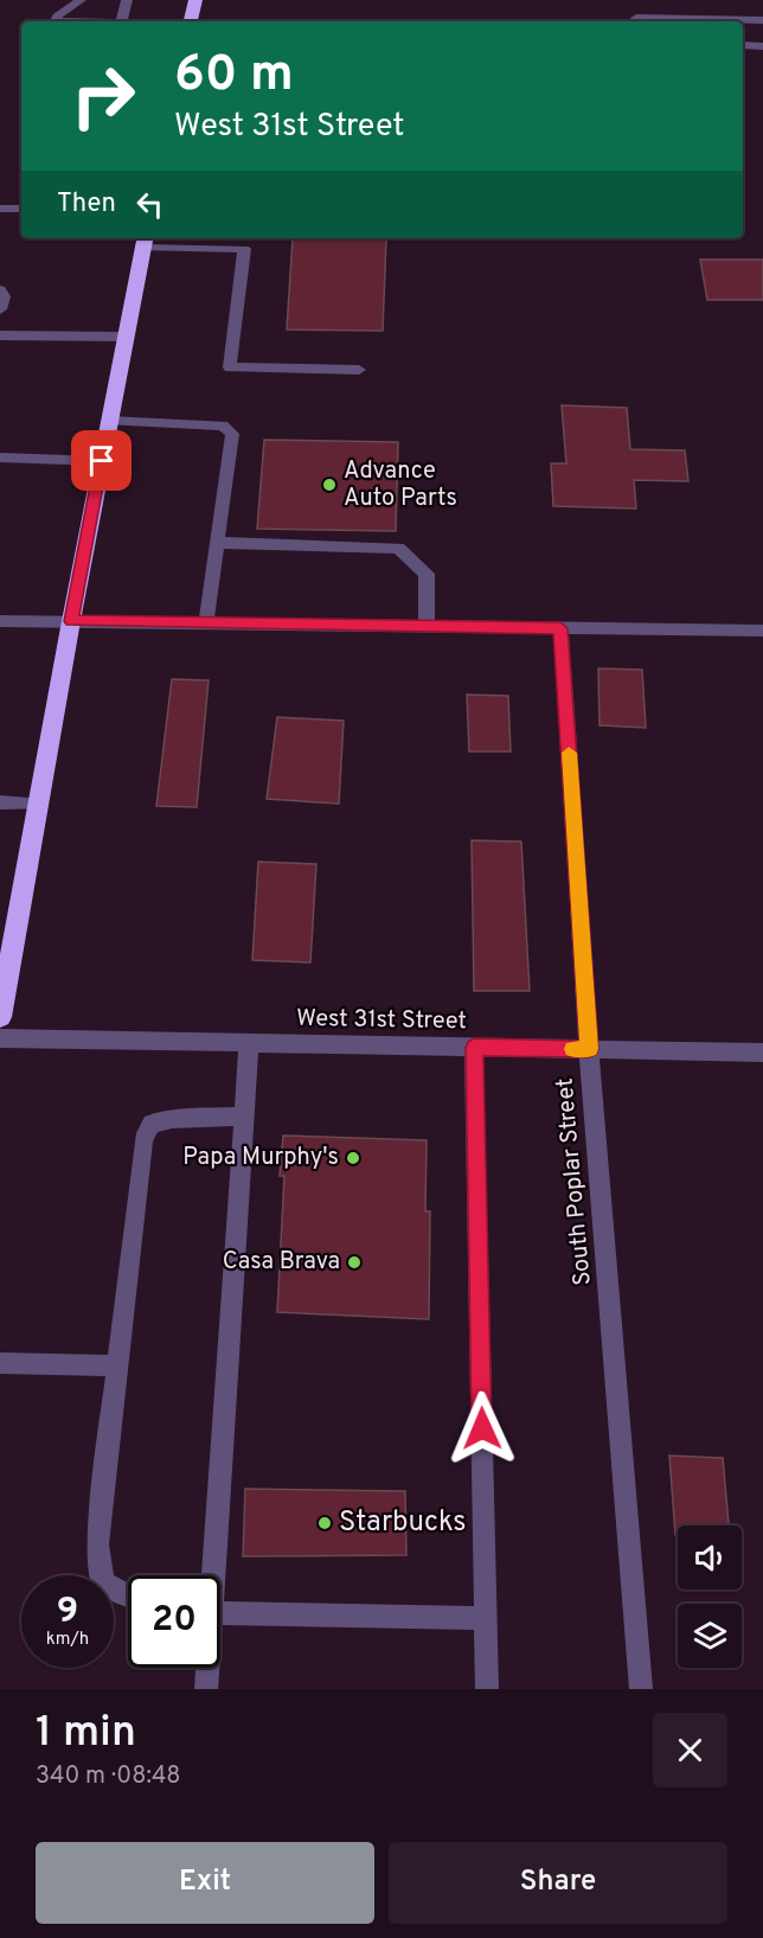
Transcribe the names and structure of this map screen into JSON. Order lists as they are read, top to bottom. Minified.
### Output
{"streets":{"street":["West 31st Street","South Poplar Street"]},"crossings":[["West 31st Street","South Poplar Street"]],"places":["Advance Auto Parts","Papa Murphy's","Casa Brava","Starbucks"],"page":{"turn":["60 m","West 31st Street"],"then":"Then","speed":"9 km/h","limit":"20","heading":["1 min","340 m · 08:48"],"buttons":["Exit","Share"]}}
